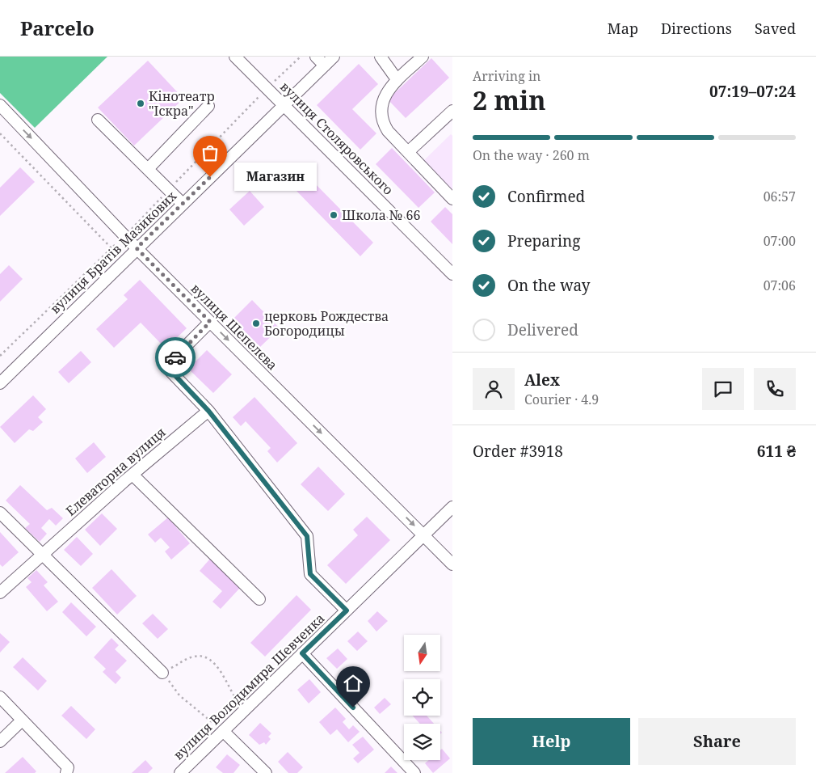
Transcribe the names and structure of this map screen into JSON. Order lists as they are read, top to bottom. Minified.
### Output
{"streets":{"street":["вулиця Столяровського","вулиця Братів Мазикових","вулиця Шепелєва","Елеваторна вулиця","вулиця Володимира Шевченка"]},"crossings":[["вулиця Столяровського","вулиця Братів Мазикових"],["вулиця Братів Мазикових","вулиця Шепелєва"],["вулиця Шепелєва","вулиця Володимира Шевченка"]],"places":["Кінотеатр \"Іскра\"","Магазин","Школа № 66","церковь Рождества Богородицы"],"north":"bottom","page":{"header":"Parcelo","nav":["Map","Directions","Saved"],"heading":["2 min","Arriving in","07:19–07:24"],"panel":["Alex","Courier · 4.9","Order #3918","611 ₴"],"bar":"On the way · 260 m","bubble":"Магазин","list":[["Confirmed","06:57"],["Preparing","07:00"],["On the way","07:06"],"Delivered"],"buttons":["Help","Share"]}}
